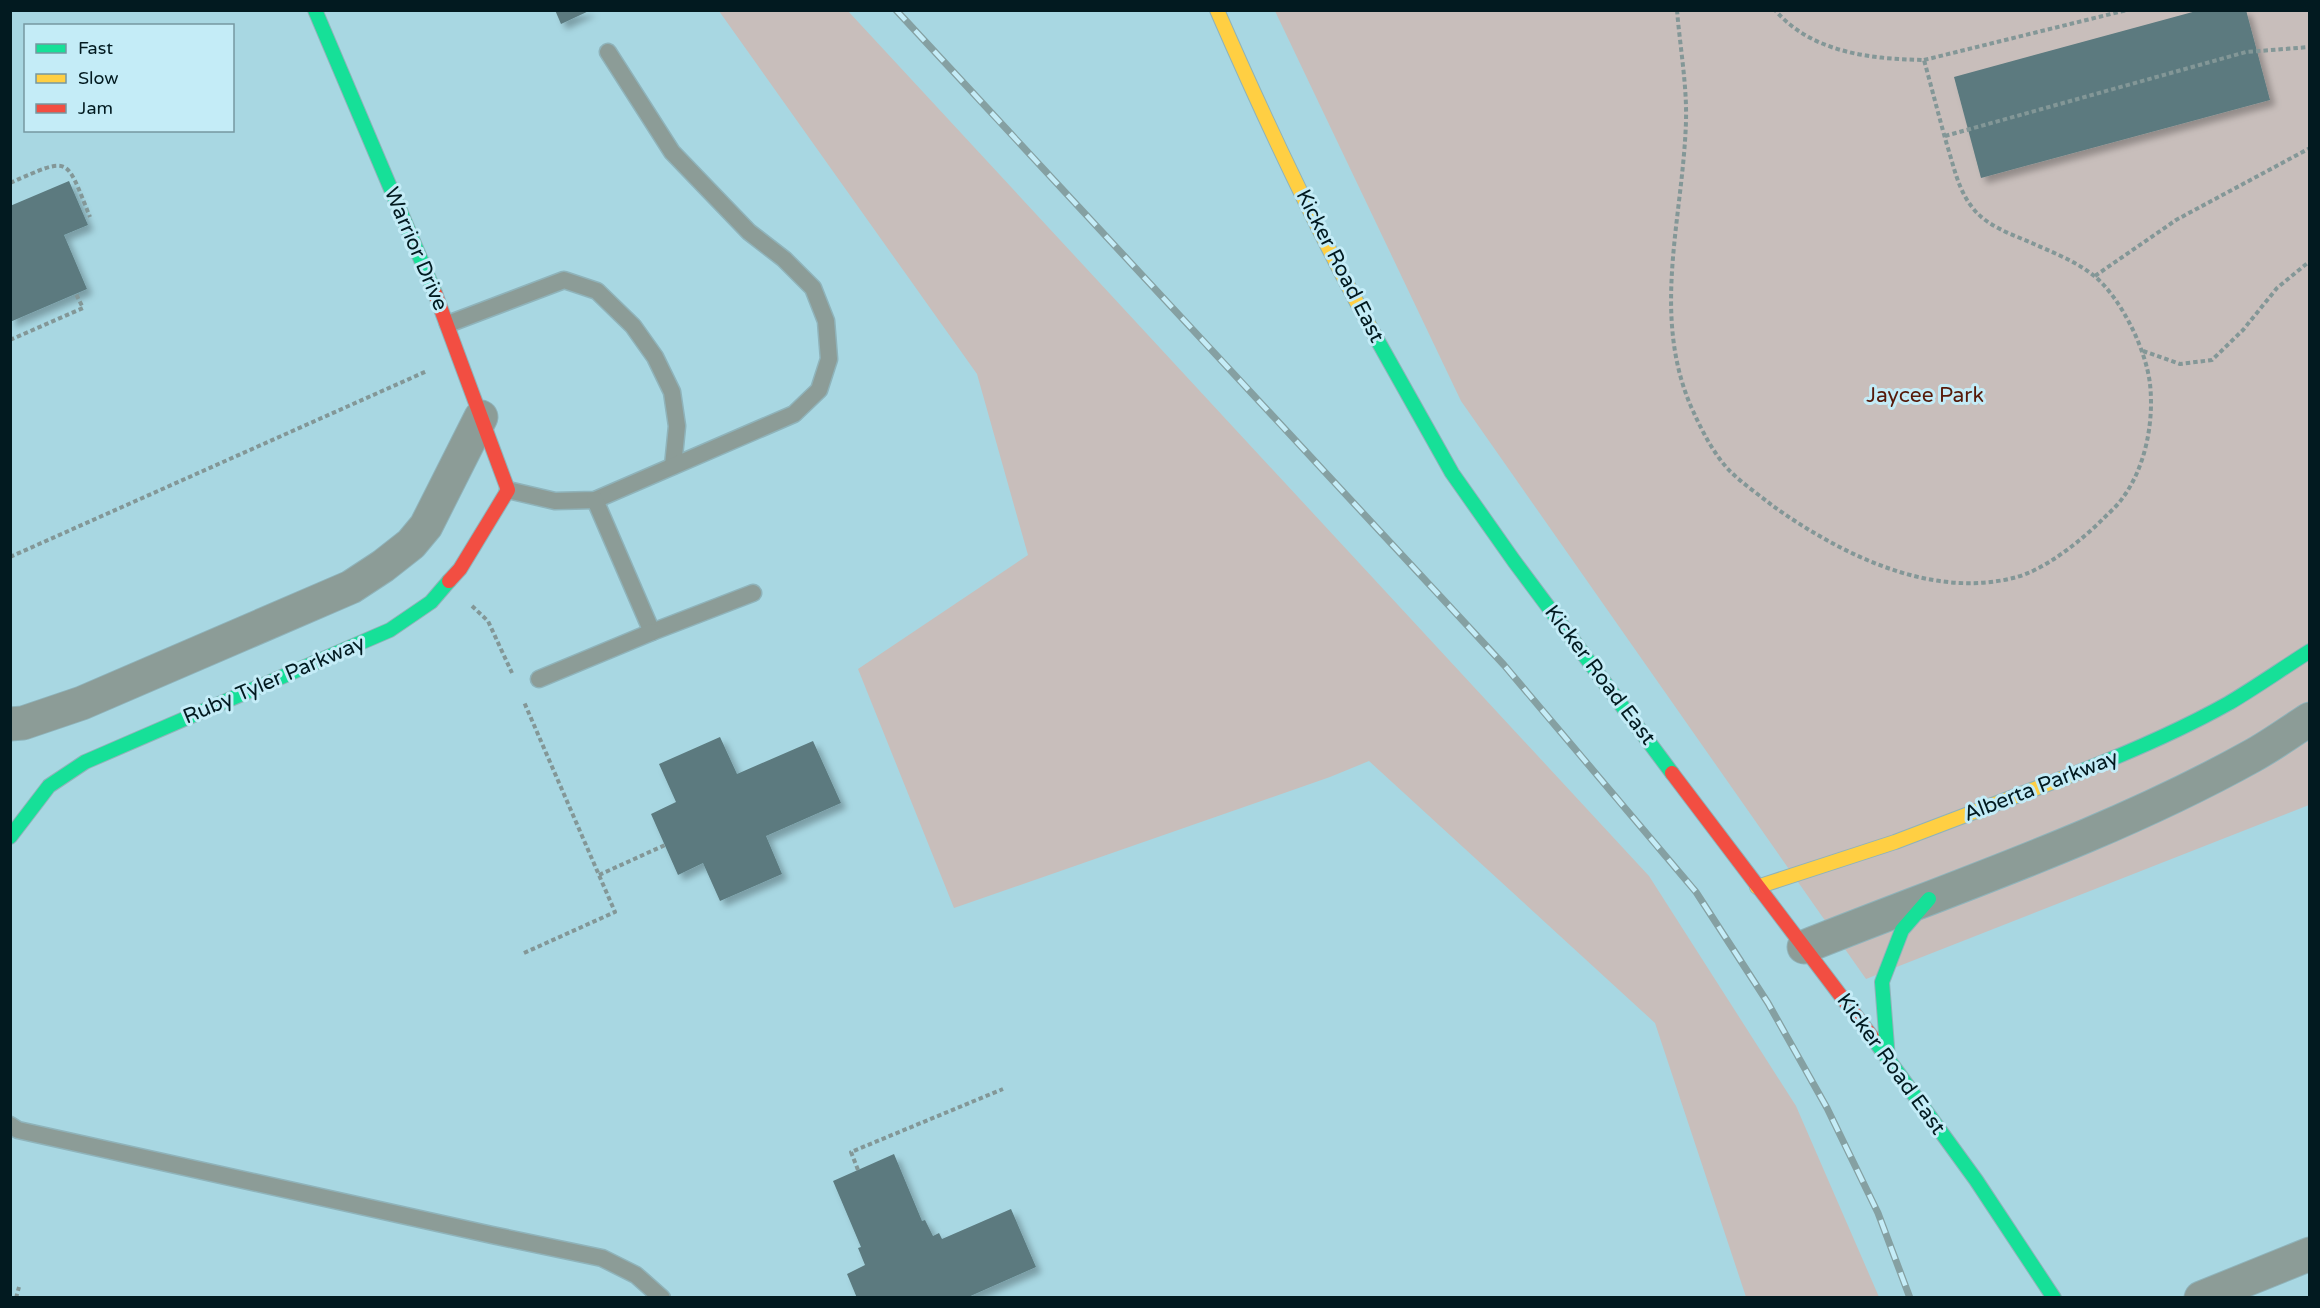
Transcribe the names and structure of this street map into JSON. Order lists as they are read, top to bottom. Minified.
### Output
{"streets":{"street":["Warrior Drive","Kicker Road East","Ruby Tyler Parkway","Alberta Parkway"]},"crossings":[["Warrior Drive","Ruby Tyler Parkway"],["Kicker Road East","Alberta Parkway"]],"parks":["Jaycee Park"],"legend":["Fast","Slow","Jam"]}
